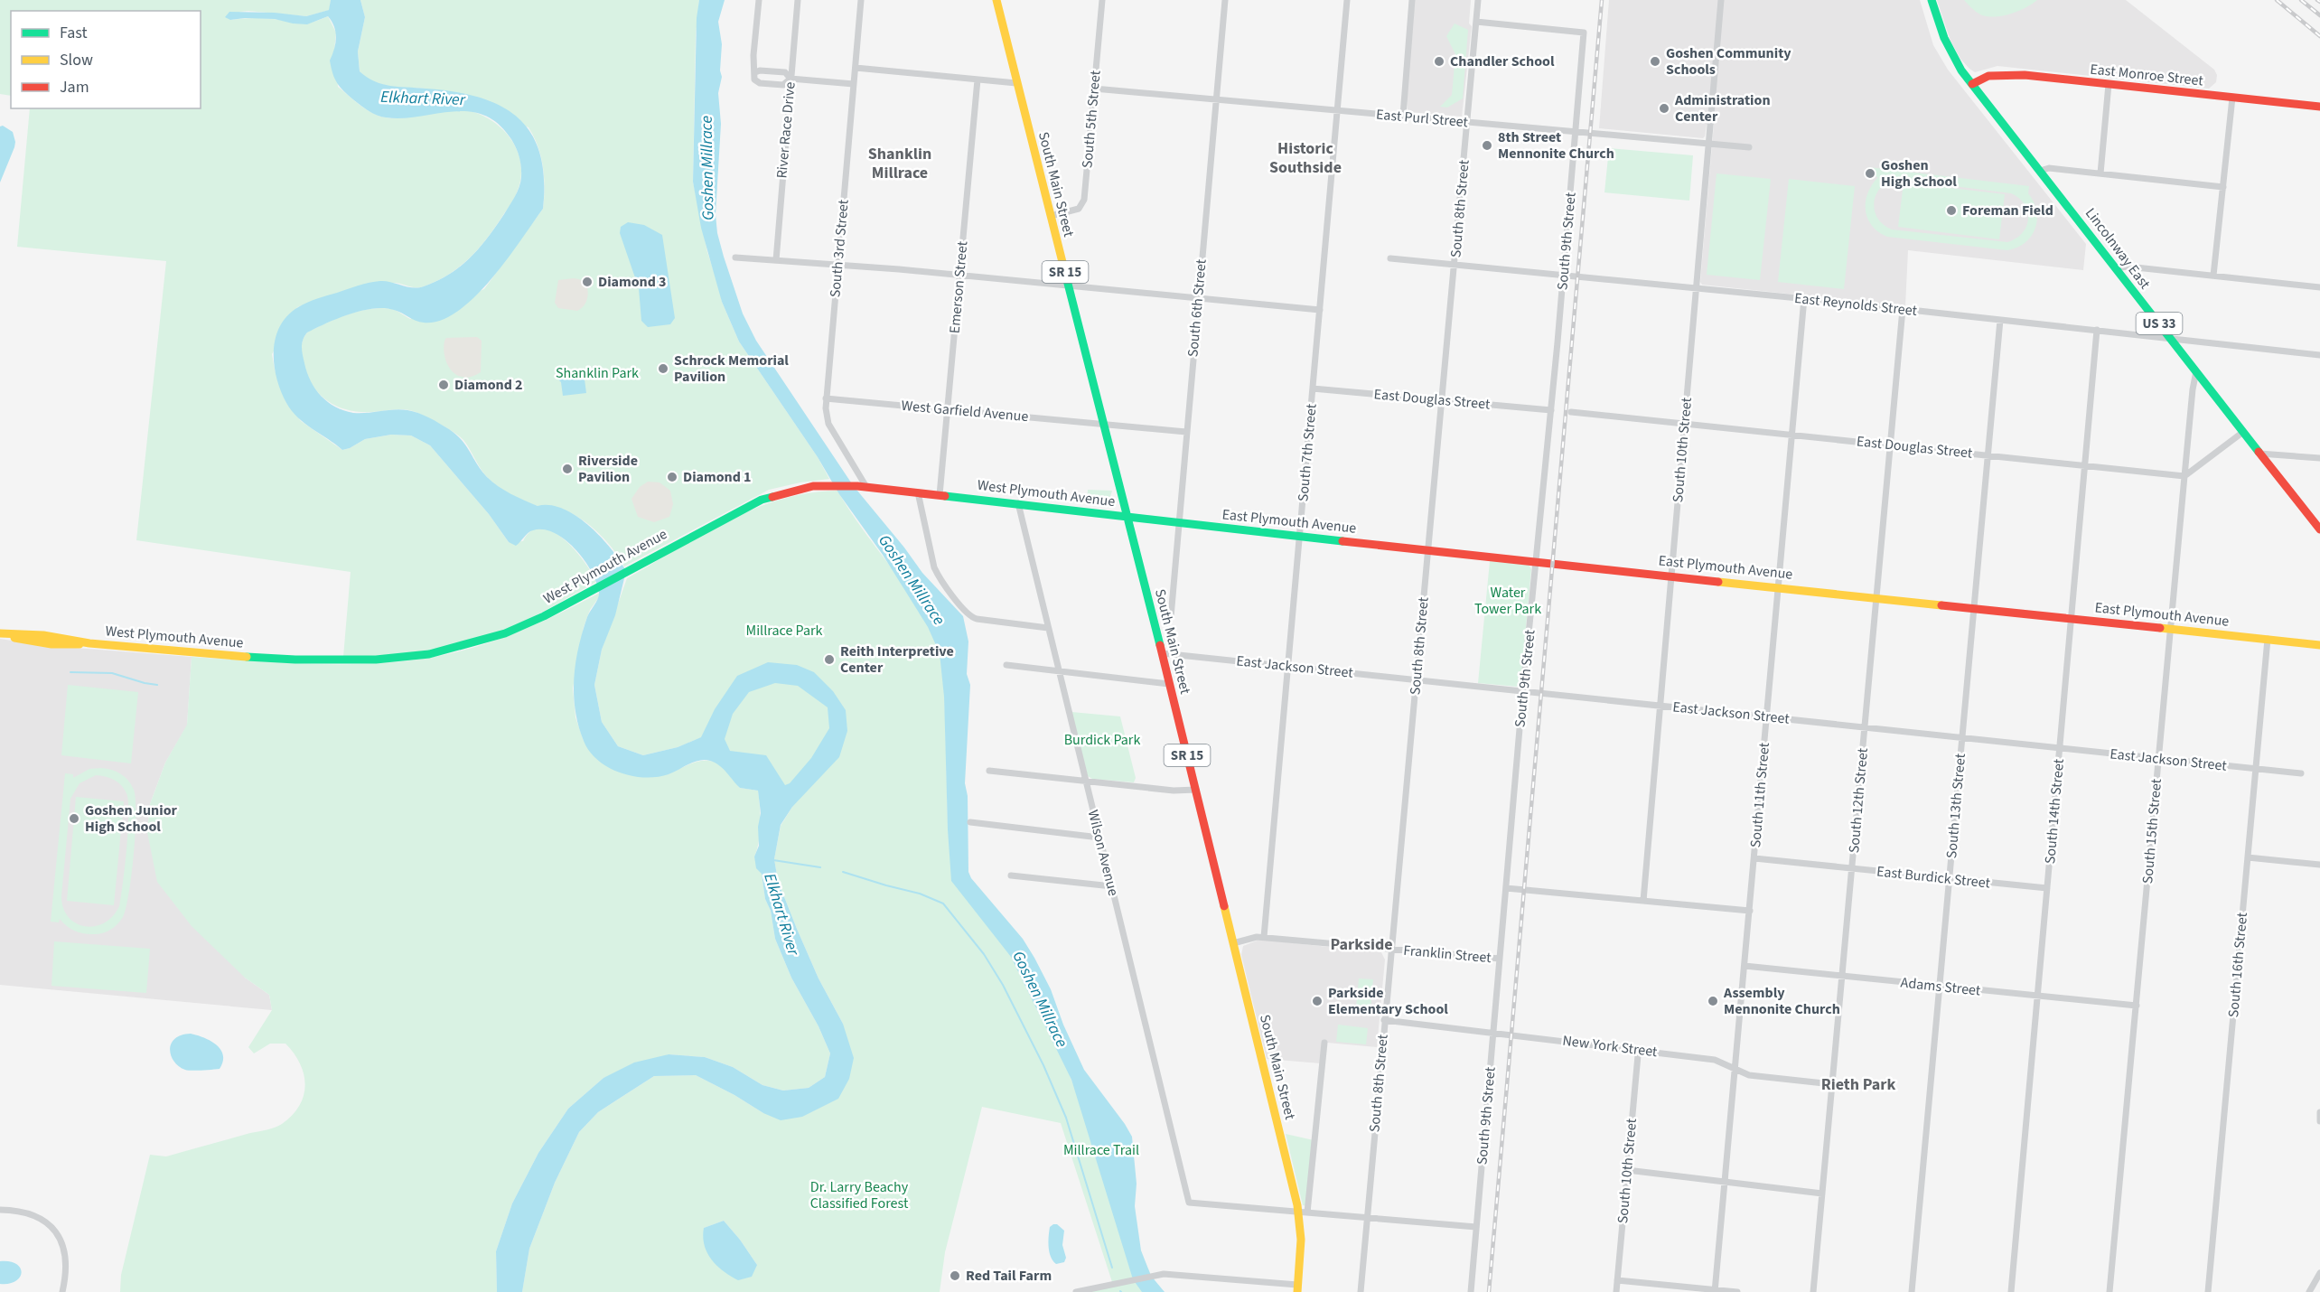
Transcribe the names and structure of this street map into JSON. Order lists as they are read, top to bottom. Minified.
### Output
{"streets":{"main road":["East Monroe Street","South Main Street","Lincolnway East","SR 15","US 33","West Plymouth Avenue","East Plymouth Avenue"],"street":["East Purl Street","South 5th Street","River Race Drive","South 8th Street","South 9th Street","South 3rd Street","Emerson Street","East Reynolds Street","South 6th Street","East Douglas Street","West Garfield Avenue","South 10th Street","South 7th Street","East Jackson Street","South 11th Street","South 12th Street","South 13th Street","South 14th Street","South 15th Street","Wilson Avenue","East Burdick Street","Franklin Street","South 16th Street","Adams Street","New York Street"]},"crossings":[["East Monroe Street","Lincolnway East"],["East Purl Street","South 5th Street"],["East Purl Street","South 8th Street"],["East Purl Street","South 9th Street"],["East Purl Street","South 6th Street"],["East Purl Street","South 10th Street"],["East Purl Street","South 7th Street"],["South 5th Street","South Main Street"],["South Main Street","West Garfield Avenue"],["South Main Street","West Plymouth Avenue"],["South Main Street","East Plymouth Avenue"],["South Main Street","East Jackson Street"],["South Main Street","Wilson Avenue"],["South Main Street","Franklin Street"],["South 8th Street","South 9th Street"],["South 8th Street","East Reynolds Street"],["South 8th Street","East Douglas Street"],["South 8th Street","East Plymouth Avenue"],["South 8th Street","East Jackson Street"],["South 8th Street","Franklin Street"],["South 8th Street","New York Street"],["South 9th Street","East Reynolds Street"],["South 9th Street","East Douglas Street"],["South 9th Street","East Plymouth Avenue"],["South 9th Street","East Jackson Street"],["South 9th Street","Franklin Street"],["South 9th Street","New York Street"],["South 3rd Street","West Garfield Avenue"],["South 3rd Street","West Plymouth Avenue"],["Lincolnway East","East Reynolds Street"],["Lincolnway East","South 15th Street"],["Emerson Street","West Garfield Avenue"],["Emerson Street","West Plymouth Avenue"],["East Reynolds Street","South 10th Street"],["East Reynolds Street","South 11th Street"],["East Reynolds Street","South 12th Street"],["East Reynolds Street","South 13th Street"],["East Reynolds Street","South 14th Street"],["South 6th Street","West Garfield Avenue"],["South 6th Street","East Plymouth Avenue"],["East Douglas Street","South 10th Street"],["East Douglas Street","South 7th Street"],["East Douglas Street","South 11th Street"],["East Douglas Street","South 12th Street"],["East Douglas Street","South 13th Street"],["East Douglas Street","South 14th Street"],["East Douglas Street","South 15th Street"],["South 10th Street","East Plymouth Avenue"],["South 10th Street","East Jackson Street"],["South 10th Street","New York Street"],["South 7th Street","East Plymouth Avenue"],["South 7th Street","East Jackson Street"],["South 7th Street","Franklin Street"],["West Plymouth Avenue","East Plymouth Avenue"],["West Plymouth Avenue","Wilson Avenue"],["East Plymouth Avenue","South 11th Street"],["East Plymouth Avenue","South 12th Street"],["East Plymouth Avenue","South 13th Street"],["East Plymouth Avenue","South 14th Street"],["East Plymouth Avenue","South 15th Street"],["East Plymouth Avenue","South 16th Street"],["East Jackson Street","South 11th Street"],["East Jackson Street","South 12th Street"],["East Jackson Street","South 13th Street"],["East Jackson Street","South 14th Street"],["East Jackson Street","South 15th Street"],["East Jackson Street","South 16th Street"],["South 11th Street","East Burdick Street"],["South 11th Street","Adams Street"],["South 11th Street","New York Street"],["South 12th Street","East Burdick Street"],["South 12th Street","Adams Street"],["South 12th Street","New York Street"],["South 13th Street","East Burdick Street"],["South 13th Street","Adams Street"],["South 14th Street","East Burdick Street"],["South 14th Street","Adams Street"],["South 15th Street","Adams Street"]],"districts":["Historic Southside","Shanklin Millrace","Parkside","Rieth Park"],"water":["Elkhart River","Goshen Millrace"],"parks":["Shanklin Park","Water Tower Park","Millrace Park","Burdick Park","Millrace Trail","Dr. Larry Beachy Classified Forest"],"places":["Chandler School","Goshen Community Schools","Administration Center","8th Street Mennonite Church","Goshen High School","Foreman Field","Diamond 3","Schrock Memorial Pavilion","Diamond 2","Riverside Pavilion","Diamond 1","Reith Interpretive Center","Goshen Junior High School","Parkside Elementary School","Assembly Mennonite Church","Red Tail Farm"],"legend":["Fast","Slow","Jam"]}
